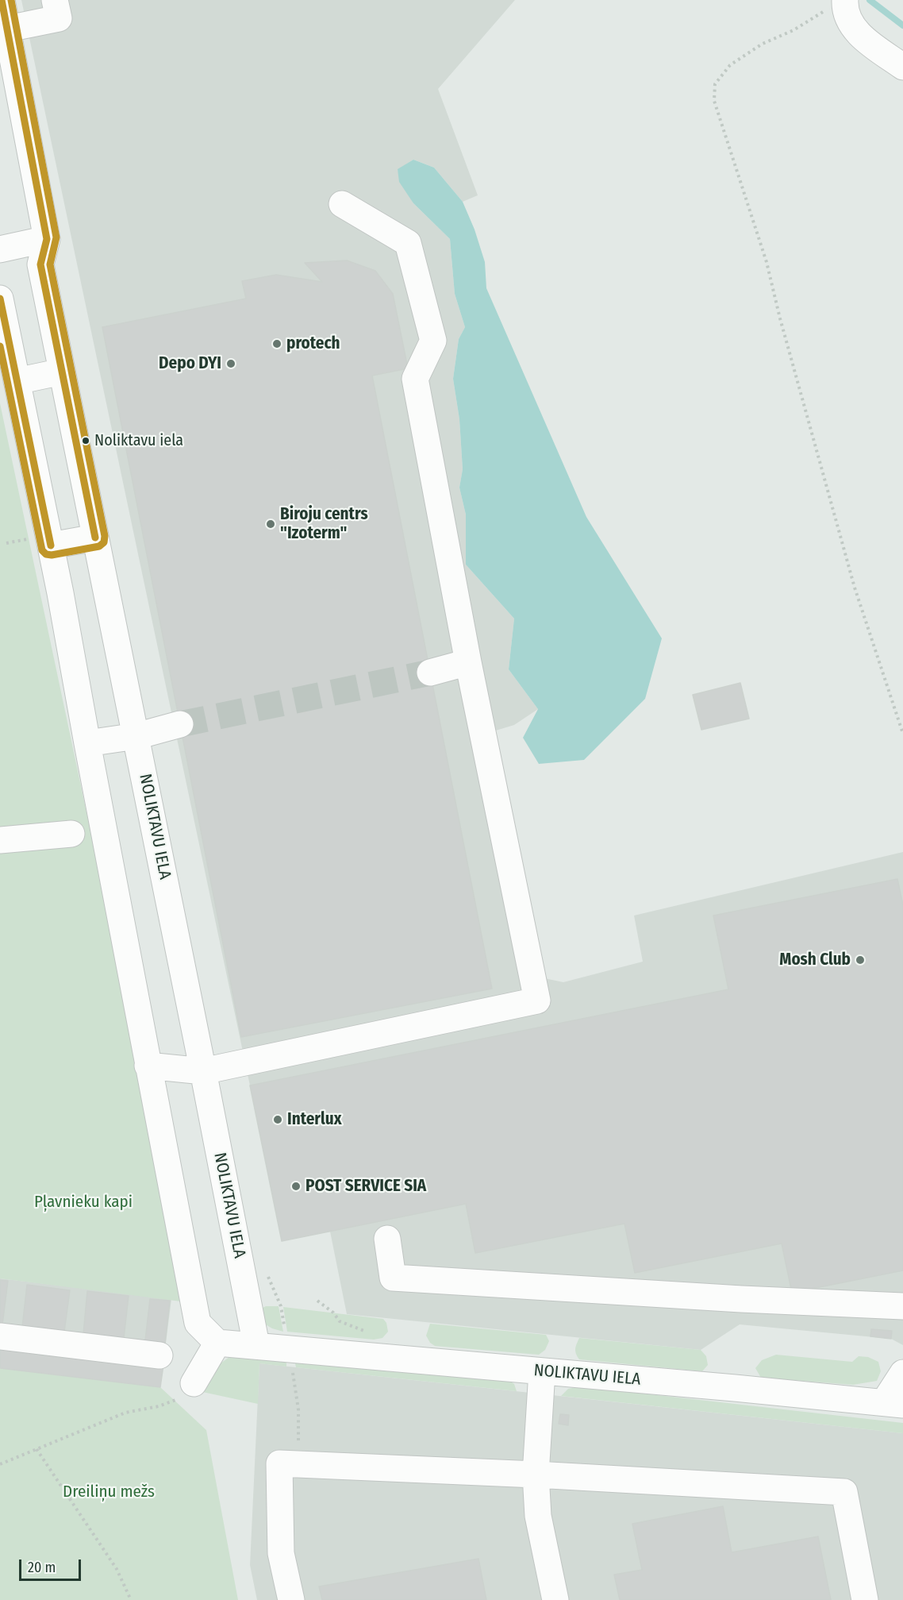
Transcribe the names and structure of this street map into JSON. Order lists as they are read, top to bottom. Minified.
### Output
{"streets":{"street":["NOLIKTAVU IELA"]},"parks":["Pļavnieku kapi","Dreiliņu mežs"],"places":["protech","Depo DYI","Noliktavu iela","Biroju centrs \"Izoterm\"","Mosh Club","Interlux","POST SERVICE SIA"],"scale_bar":"20 m"}
